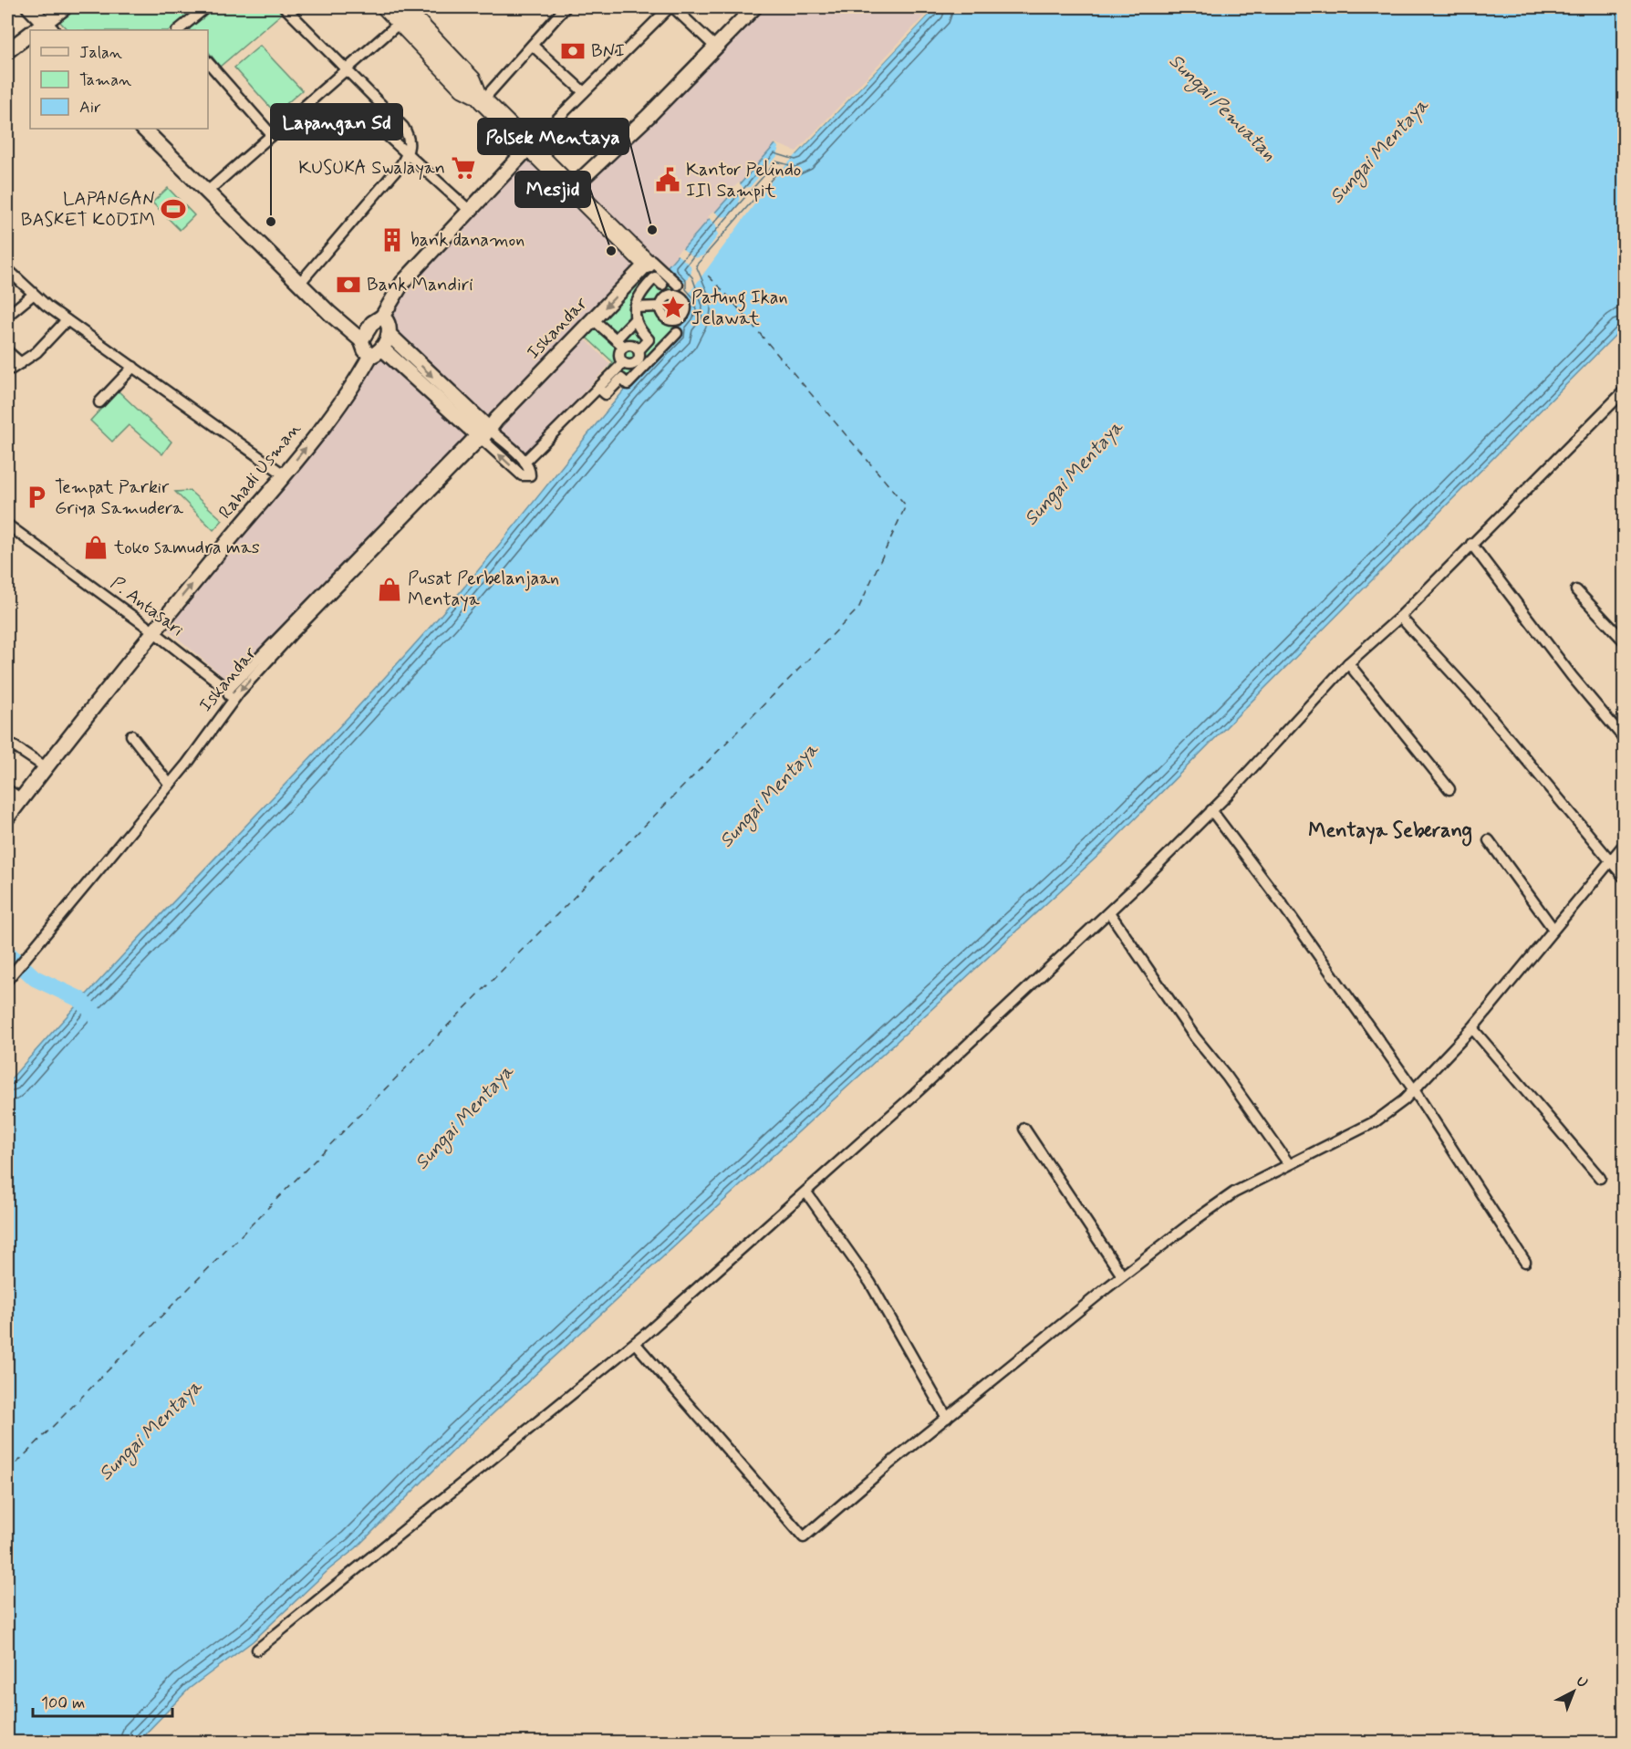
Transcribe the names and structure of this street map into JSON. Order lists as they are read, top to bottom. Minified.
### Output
{"streets":{"street":["Iskandar","Rahadi Usman","P. Antasari"]},"crossings":[["Iskandar","P. Antasari"],["Rahadi Usman","P. Antasari"]],"one_way":["Rahadi Usman"],"districts":["Mentaya Seberang"],"water":["Sungai Pemuatan","Sungai Mentaya"],"places":{"bank":["BNI","Bank Mandiri"],"supermarket":["KUSUKA Swalayan"],"public building":["Kantor Pelindo III Sampit"],"sports":["LAPANGAN BASKET KODIM"],"other":["Lapangan Sd","Polsek Mentaya","Mesjid"],"building":["bank danamon"],"place":["Patung Ikan Jelawat"],"parking":["Tempat Parkir Griya Samudera"],"shop":["toko samudra mas","Pusat Perbelanjaan Mentaya"]},"legend":["Jalan","Taman","Air"],"scale_bar":"100 m","north":"top right"}
